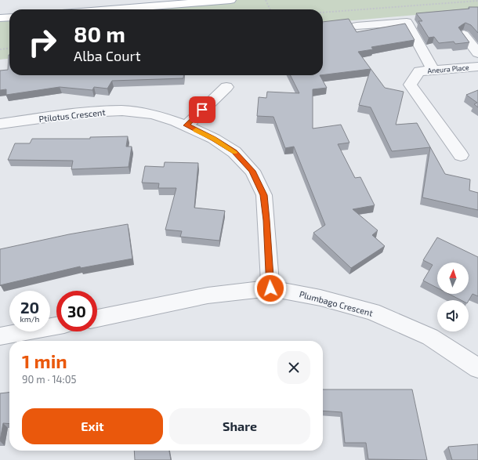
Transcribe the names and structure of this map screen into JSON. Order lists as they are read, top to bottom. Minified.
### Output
{"streets":{"street":["Aneura Place","Ptilotus Crescent","Plumbago Crescent"]},"crossings":[["Ptilotus Crescent","Plumbago Crescent"]],"north":"top","page":{"turn":["80 m","Alba Court"],"speed":"20 km/h","limit":"30","heading":["1 min","90 m · 14:05"],"buttons":["Exit","Share"]}}
